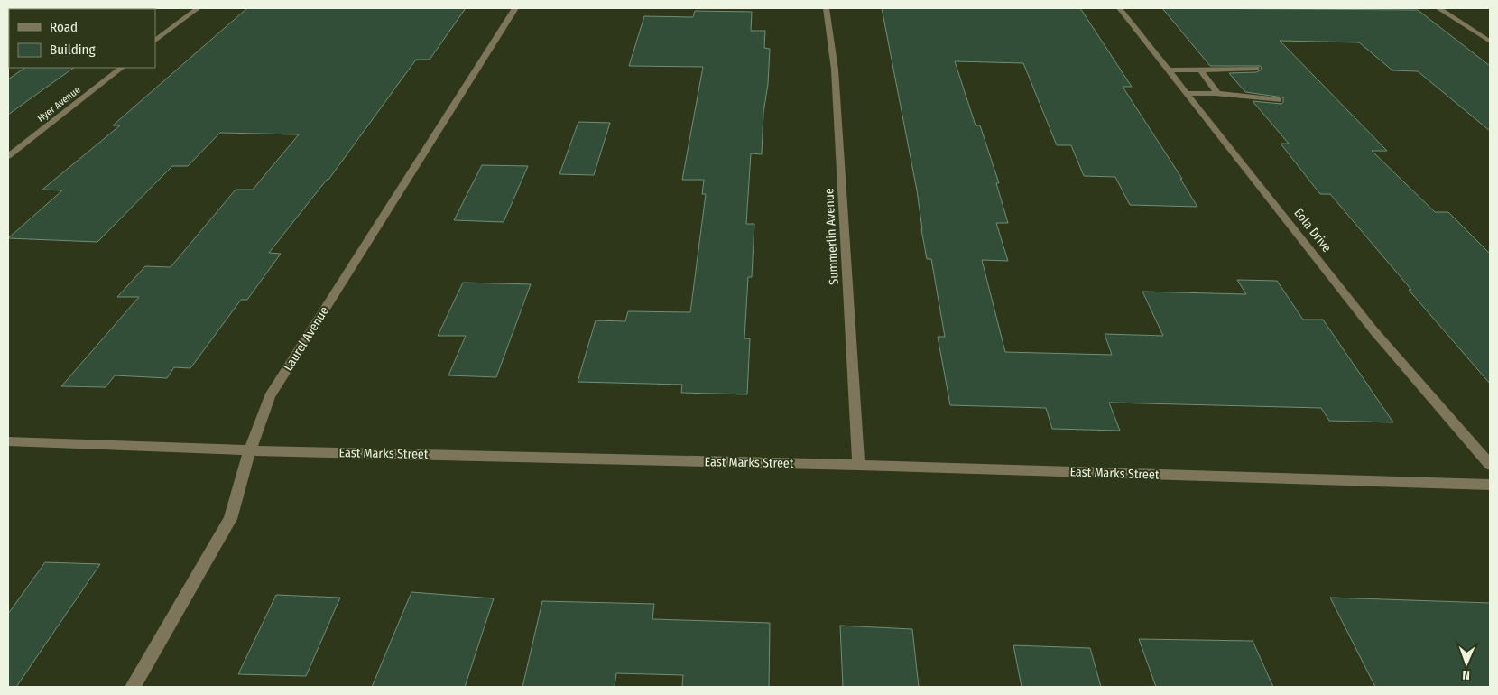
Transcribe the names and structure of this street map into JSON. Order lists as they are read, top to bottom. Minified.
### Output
{"streets":{"street":["Hyer Avenue","Eola Drive","Summerlin Avenue","Laurel Avenue","East Marks Street"]},"crossings":[["Summerlin Avenue","East Marks Street"],["Laurel Avenue","East Marks Street"]],"legend":["Road","Building"],"north":"bottom"}
